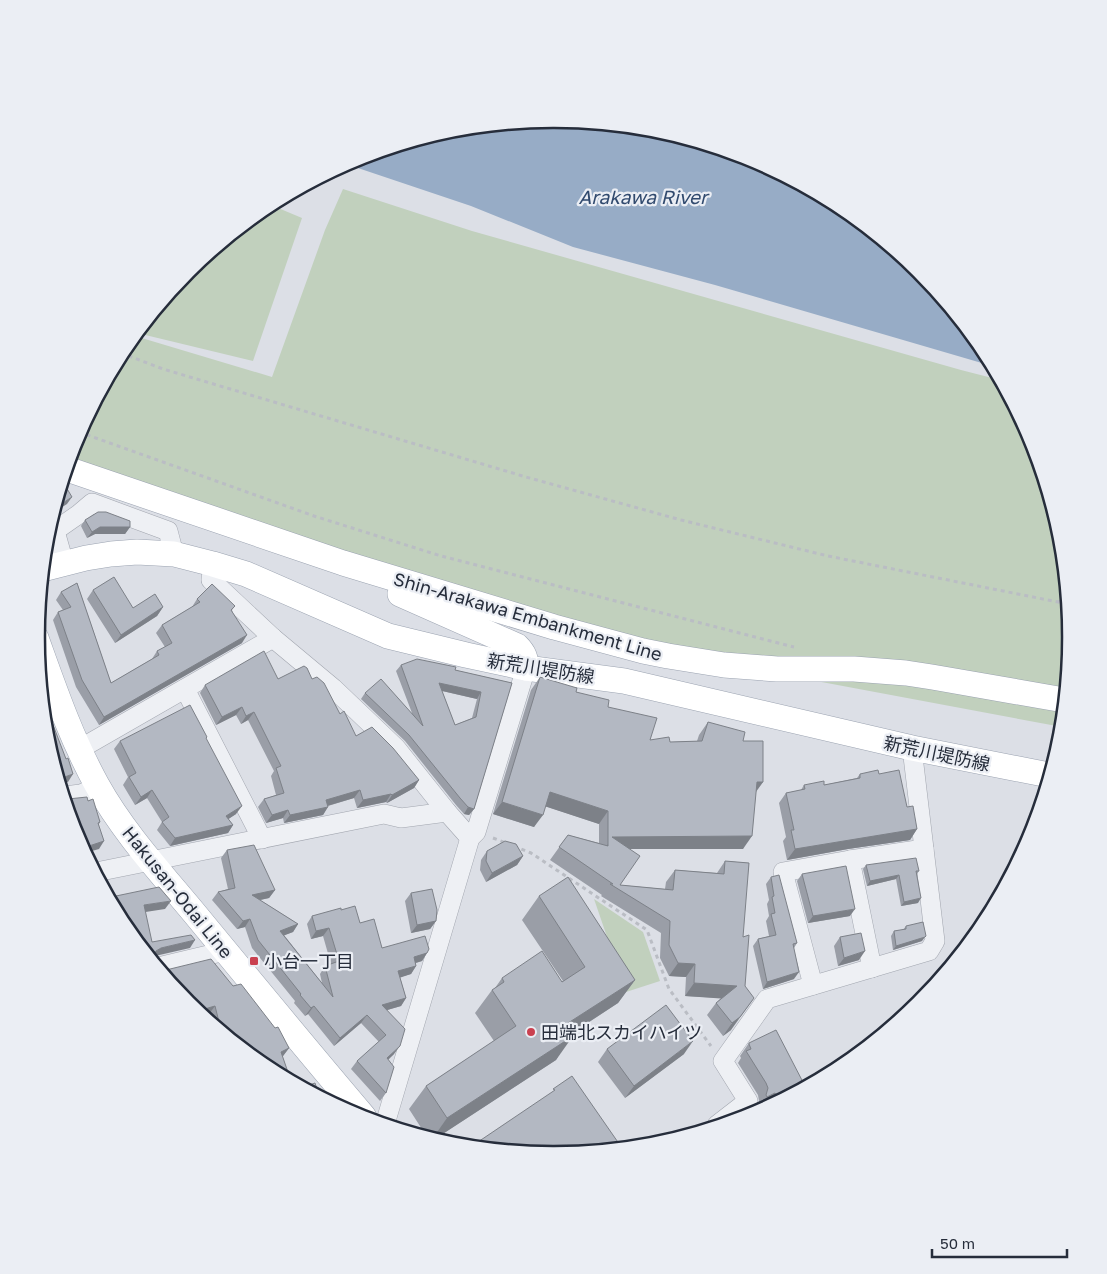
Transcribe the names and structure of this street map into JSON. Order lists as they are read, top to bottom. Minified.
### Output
{"streets":{"main road":["Shin-Arakawa Embankment Line","新荒川堤防線","Hakusan-Odai Line"]},"water":["Arakawa River"],"places":{"transit":["小台一丁目"],"other":["田端北スカイハイツ"]},"scale_bar":"50 m"}
